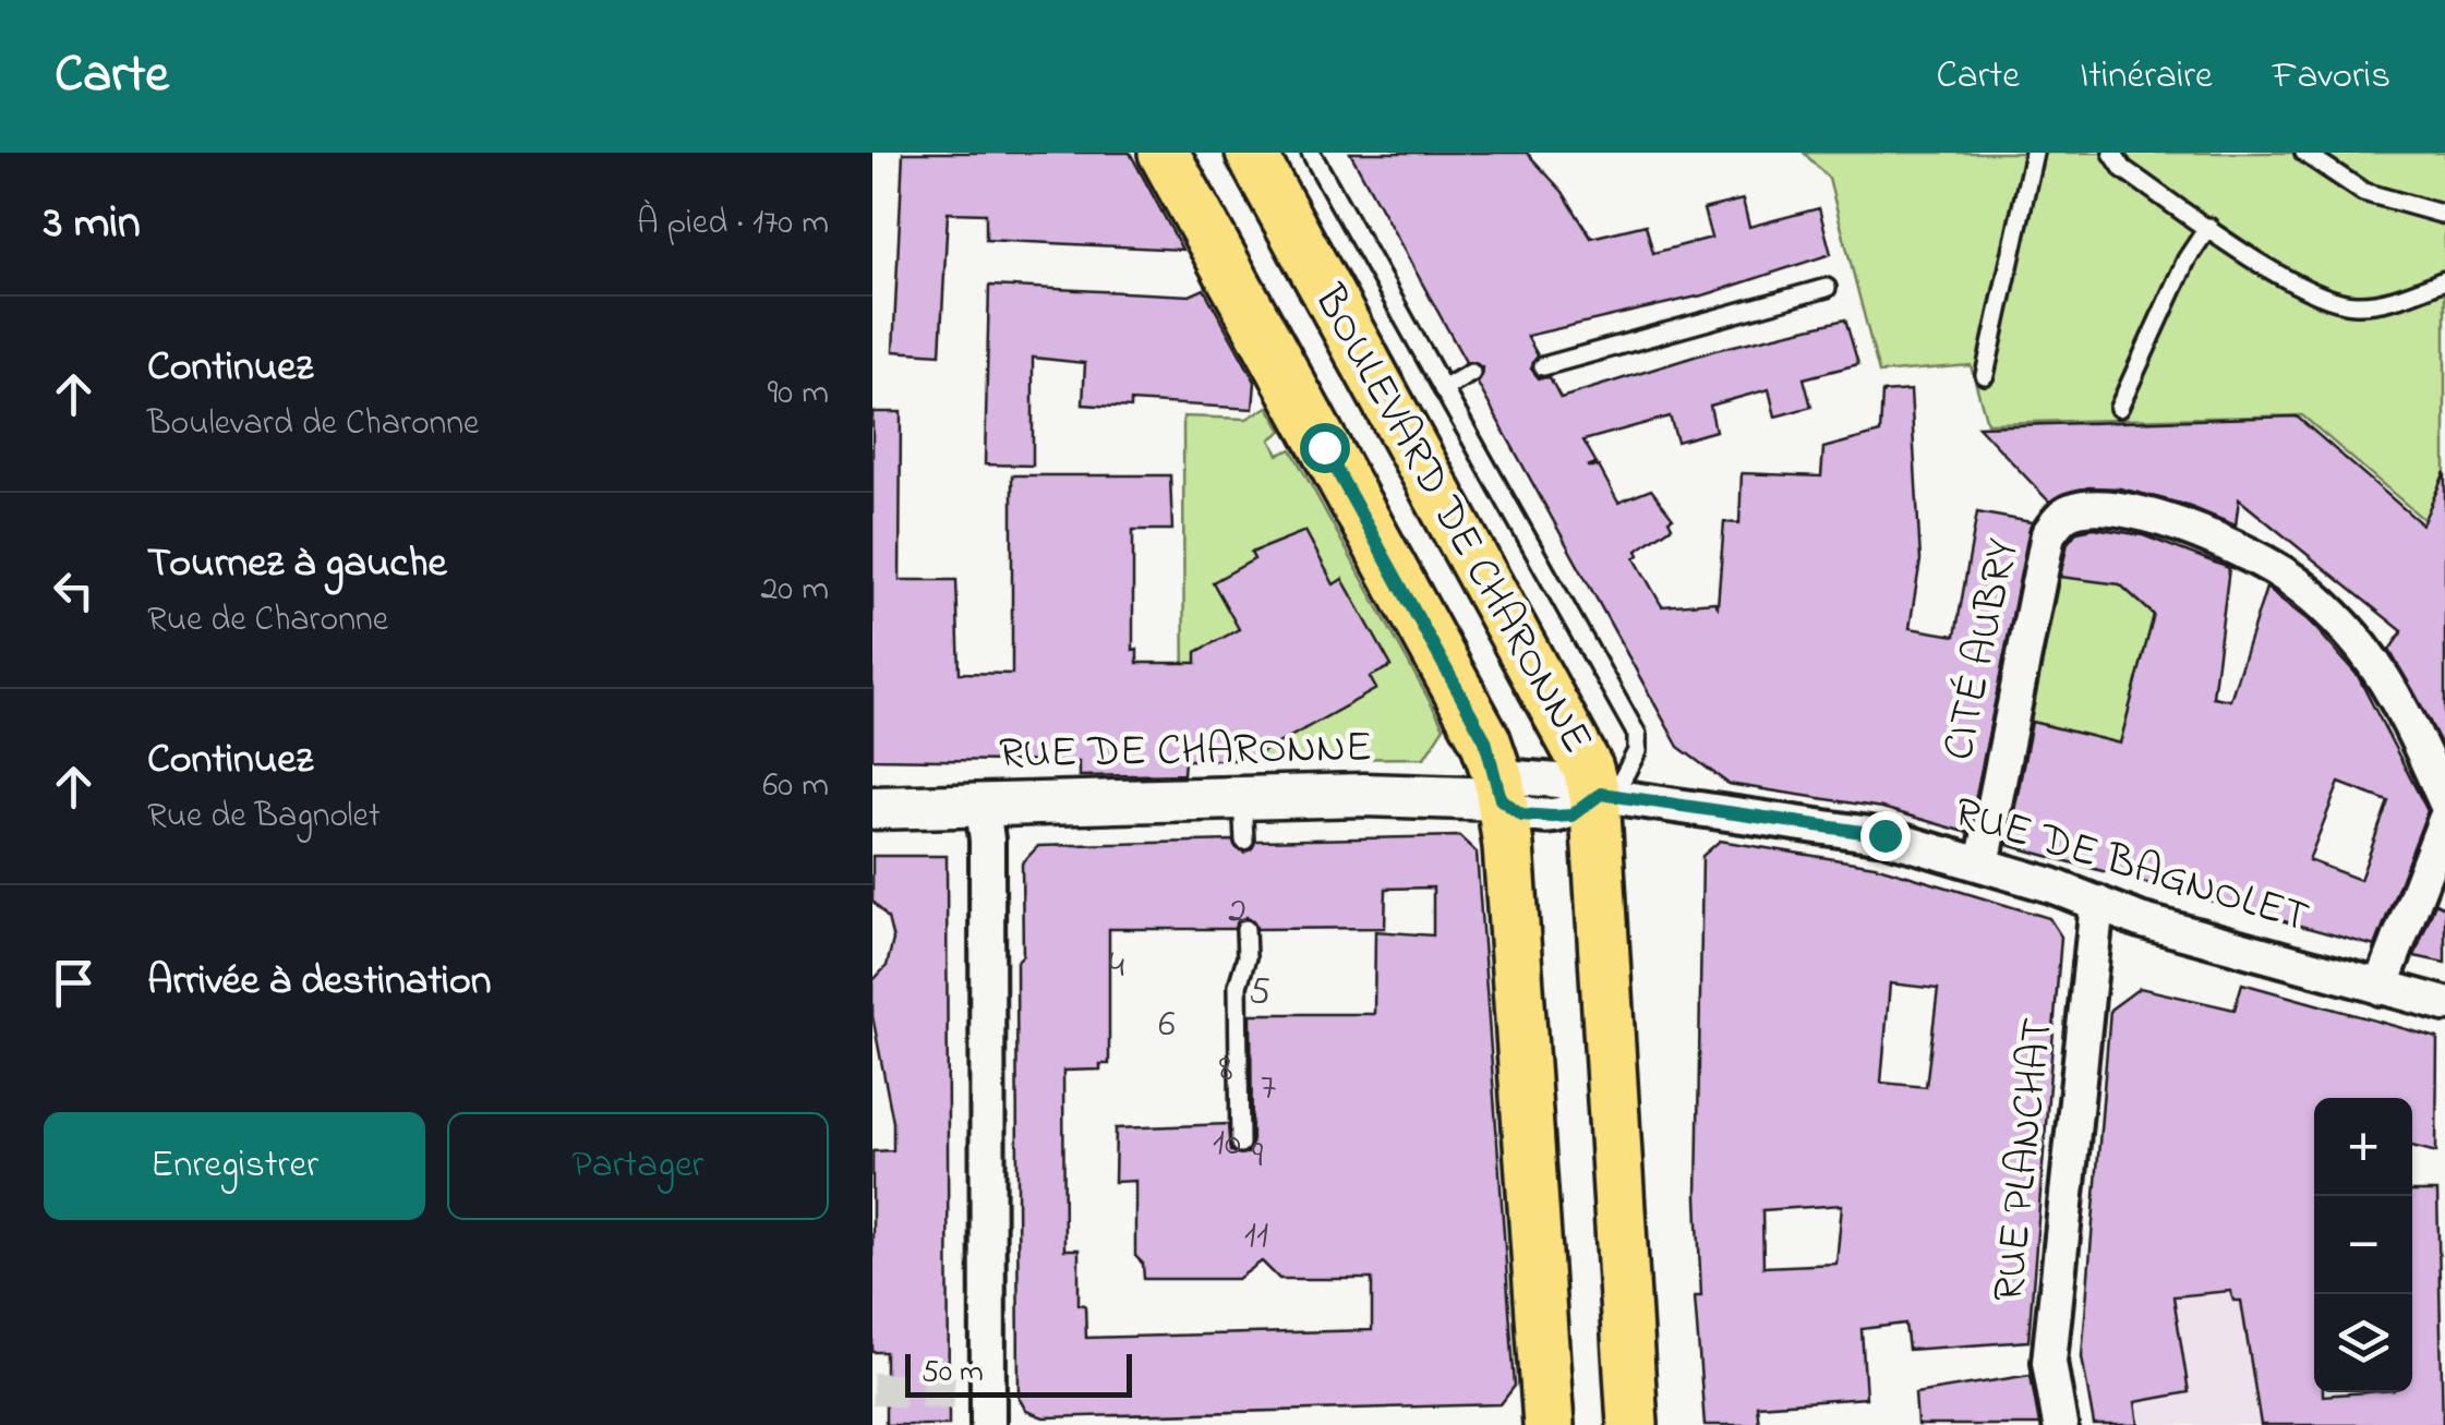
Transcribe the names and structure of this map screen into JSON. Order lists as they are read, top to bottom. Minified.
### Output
{"streets":{"main road":["BOULEVARD DE CHARONNE"],"street":["CITÉ AUBRY","RUE DE CHARONNE","RUE DE BAGNOLET","RUE PLANCHAT"]},"crossings":[["BOULEVARD DE CHARONNE","RUE DE CHARONNE"],["BOULEVARD DE CHARONNE","RUE DE BAGNOLET"],["CITÉ AUBRY","RUE DE BAGNOLET"],["RUE DE CHARONNE","RUE DE BAGNOLET"],["RUE DE BAGNOLET","RUE PLANCHAT"]],"house_numbers":["2","4","5","6","8","7","10","9","11"],"scale_bar":"50 m","page":{"header":"Carte","nav":["Carte","Itinéraire","Favoris"],"heading":["3 min","À pied · 170 m"],"list":[["Continuez","Boulevard de Charonne","90 m"],["Tournez à gauche","Rue de Charonne","20 m"],["Continuez","Rue de Bagnolet","60 m"],"Arrivée à destination"],"buttons":["Enregistrer","Partager"],"map_buttons":["+","−"],"scale":"50 m"}}
